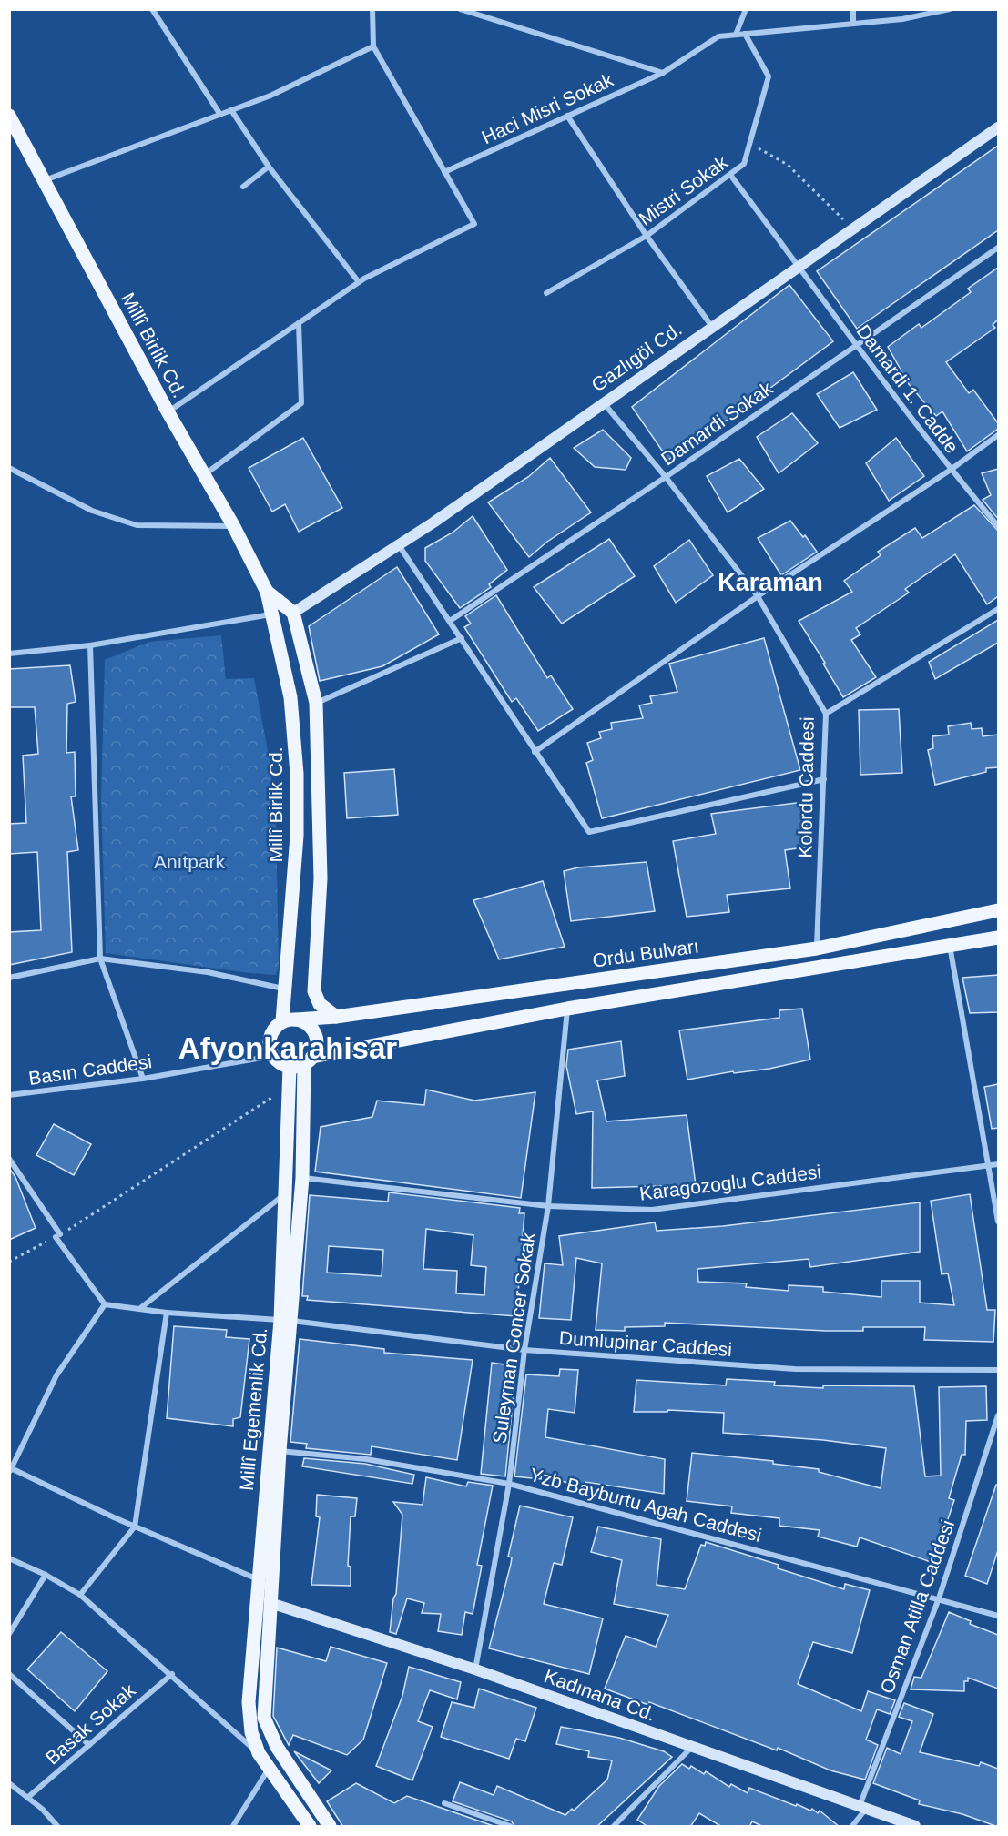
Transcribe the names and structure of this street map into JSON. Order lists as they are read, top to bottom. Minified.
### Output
{"streets":{"main road":["Millî Birlik Cd.","Ordu Bulvarı","Millî Egemenlik Cd."],"street":["Haci Misri Sokak","Mistri Sokak","Gazlıgöl Cd.","Damardi 1. Cadde","Damardi Sokak","Kolordu Caddesi","Basın Caddesi","Karagozoglu Caddesi","Suleyrnan Goncer Sokak","Dumlupinar Caddesi","Yzb Bayburtu Agah Caddesi","Osman Atilla Caddesi","Kadınana Cd.","Basak Sokak"]},"crossings":[["Haci Misri Sokak","Mistri Sokak"],["Mistri Sokak","Damardi 1. Cadde"],["Millî Birlik Cd.","Gazlıgöl Cd."],["Millî Birlik Cd.","Ordu Bulvarı"],["Millî Birlik Cd.","Basın Caddesi"],["Millî Birlik Cd.","Millî Egemenlik Cd."],["Gazlıgöl Cd.","Damardi 1. Cadde"],["Gazlıgöl Cd.","Kolordu Caddesi"],["Damardi 1. Cadde","Damardi Sokak"],["Damardi Sokak","Kolordu Caddesi"],["Kolordu Caddesi","Ordu Bulvarı"],["Ordu Bulvarı","Basın Caddesi"],["Ordu Bulvarı","Millî Egemenlik Cd."],["Basın Caddesi","Millî Egemenlik Cd."],["Karagozoglu Caddesi","Suleyrnan Goncer Sokak"],["Karagozoglu Caddesi","Millî Egemenlik Cd."],["Suleyrnan Goncer Sokak","Dumlupinar Caddesi"],["Suleyrnan Goncer Sokak","Yzb Bayburtu Agah Caddesi"],["Suleyrnan Goncer Sokak","Kadınana Cd."],["Dumlupinar Caddesi","Millî Egemenlik Cd."],["Millî Egemenlik Cd.","Yzb Bayburtu Agah Caddesi"],["Millî Egemenlik Cd.","Kadınana Cd."],["Yzb Bayburtu Agah Caddesi","Osman Atilla Caddesi"],["Osman Atilla Caddesi","Kadınana Cd."]],"districts":["Karaman","Afyonkarahisar"],"parks":["Anıtpark"]}
